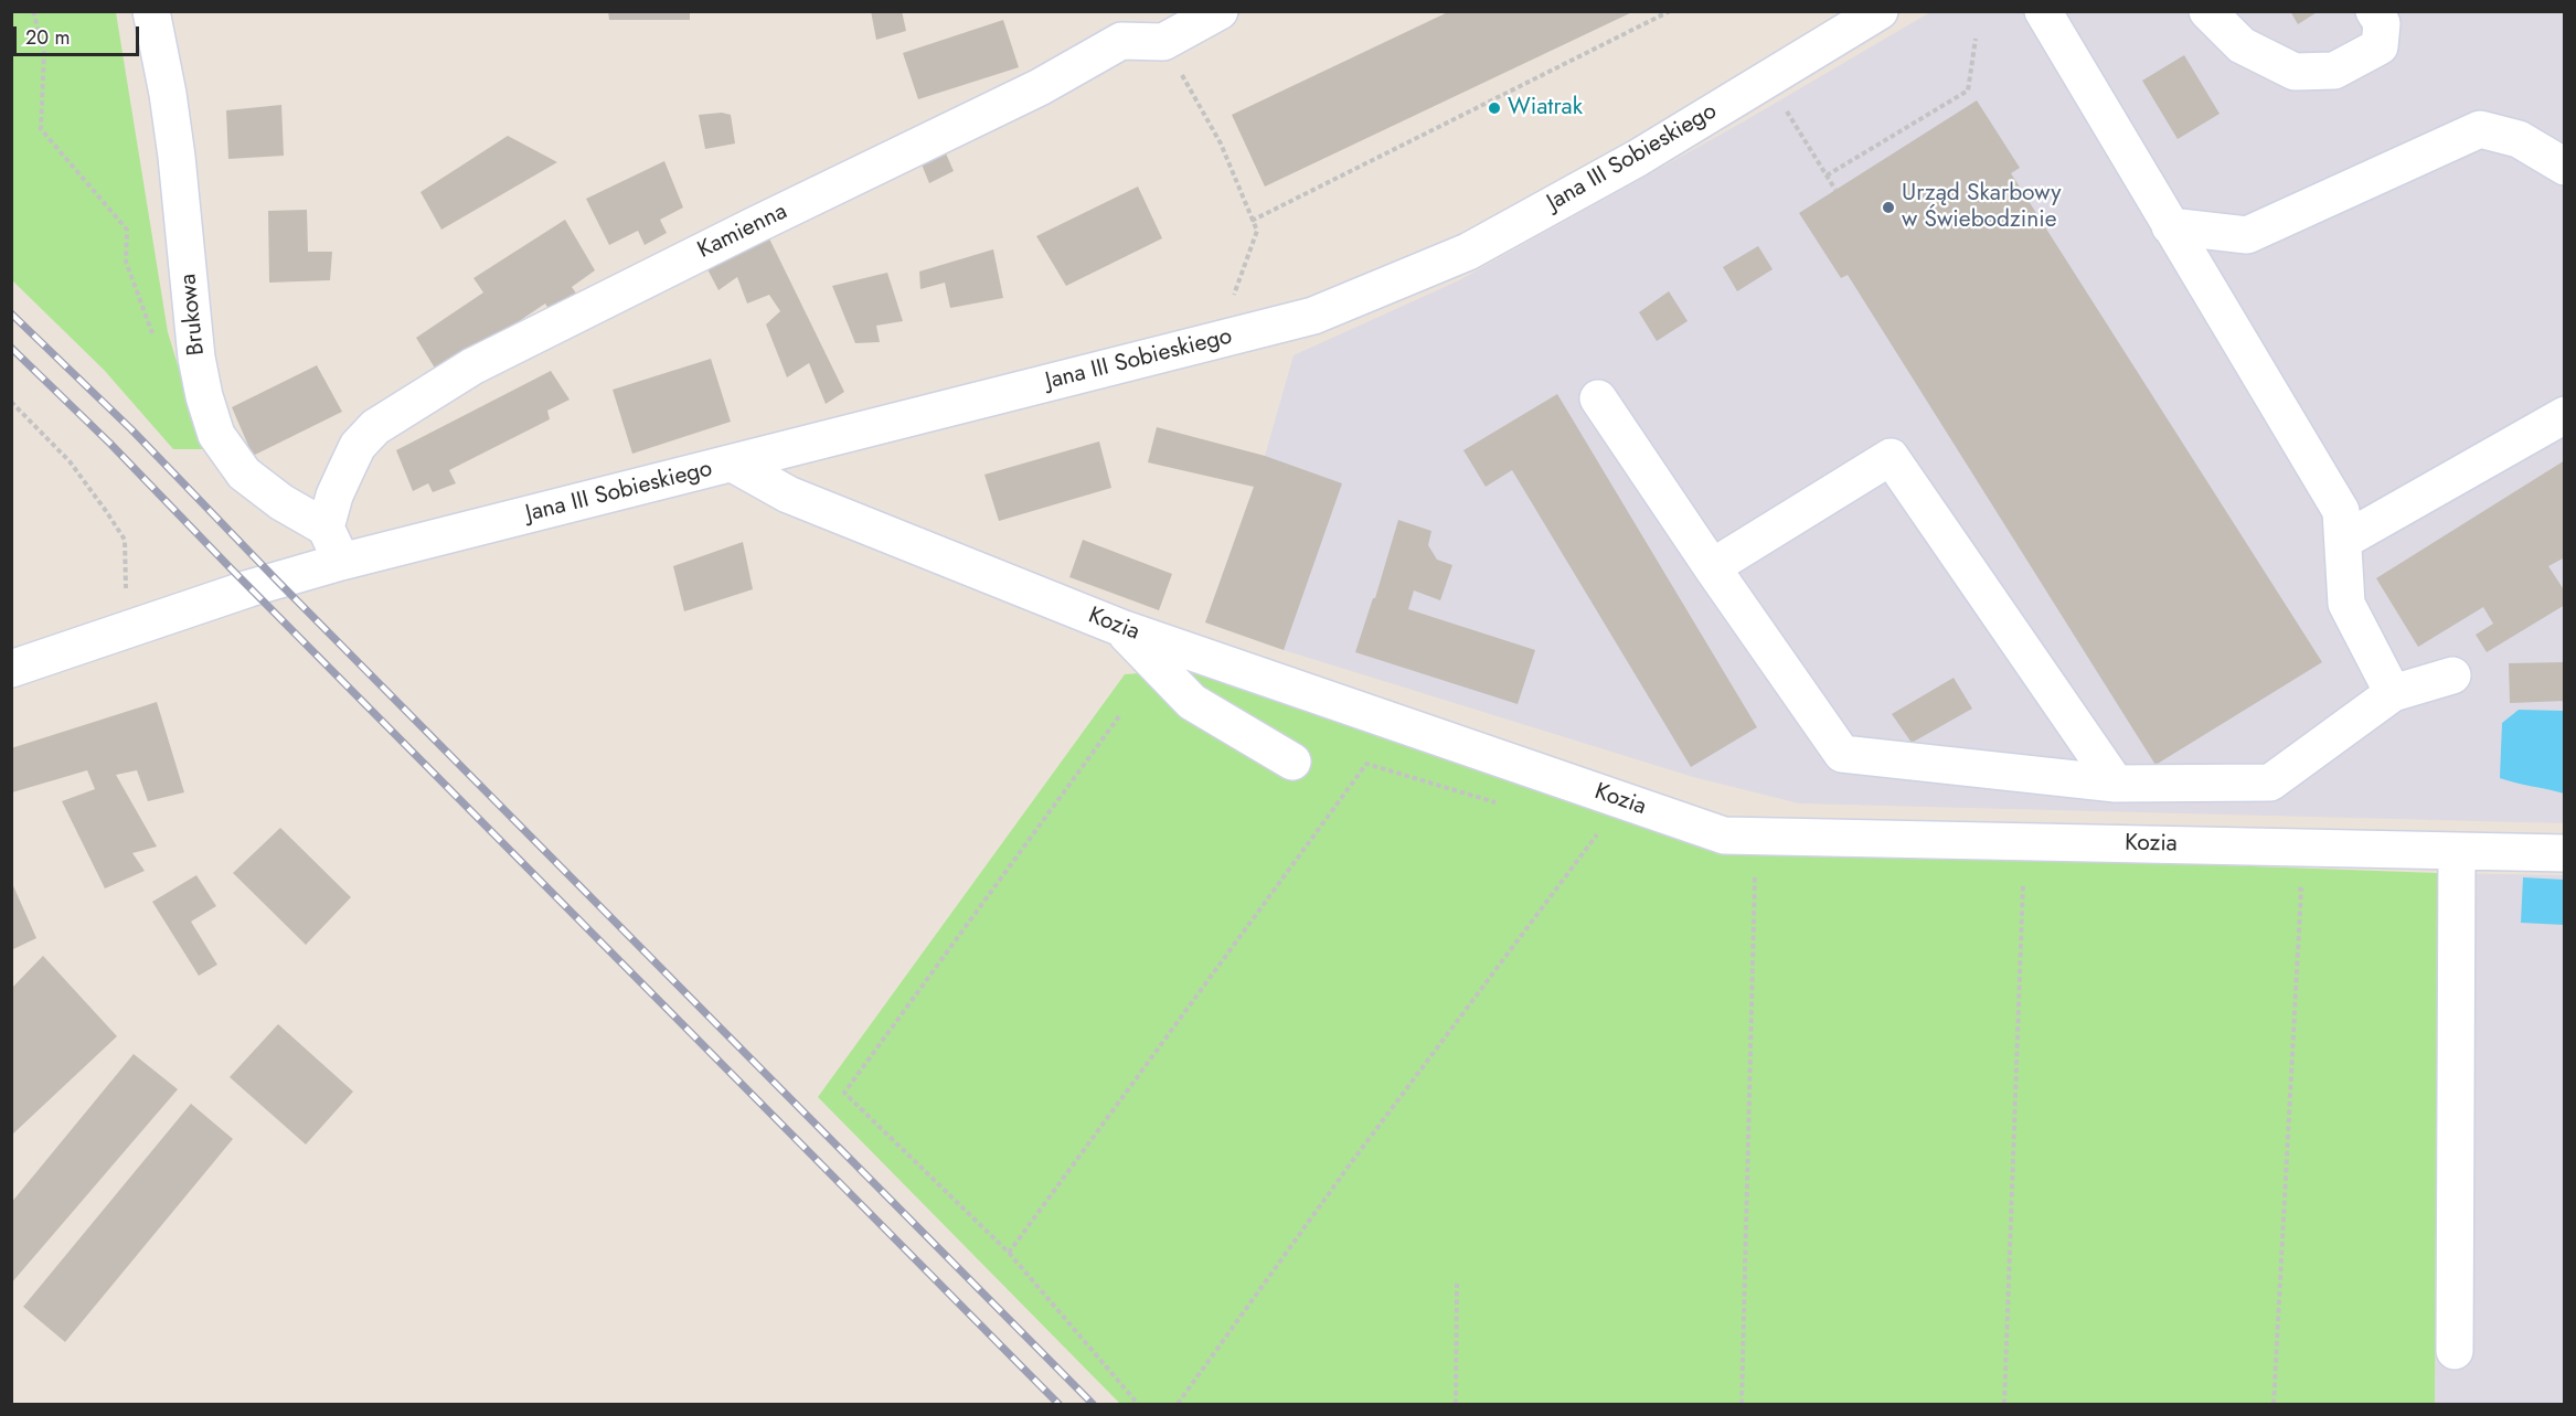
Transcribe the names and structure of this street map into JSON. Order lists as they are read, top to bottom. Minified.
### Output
{"streets":{"street":["Jana III Sobieskiego","Kamienna","Brukowa","Kozia"]},"crossings":[["Jana III Sobieskiego","Kozia"],["Kamienna","Brukowa"]],"places":["Wiatrak","Urząd Skarbowy w Świebodzinie"],"scale_bar":"20 m"}
